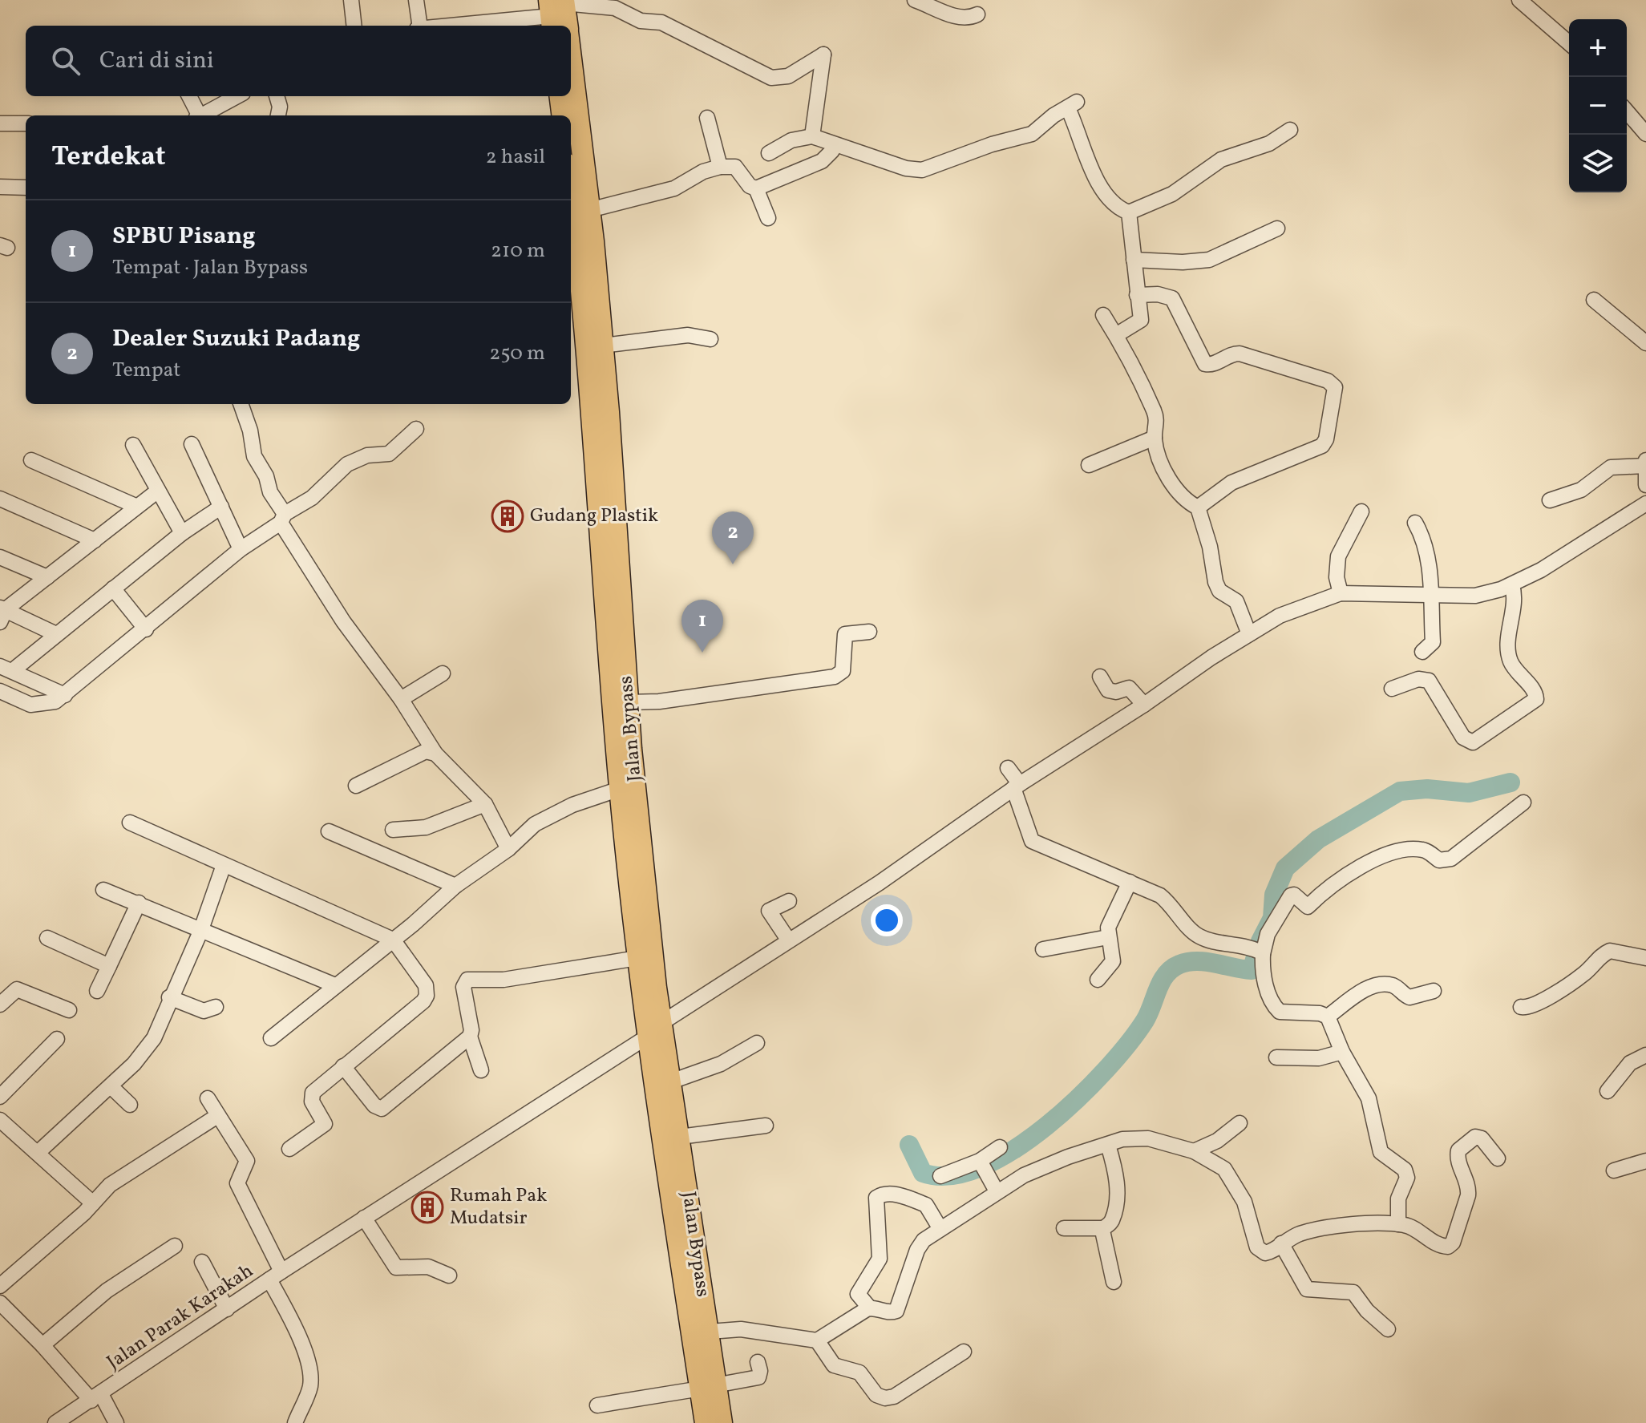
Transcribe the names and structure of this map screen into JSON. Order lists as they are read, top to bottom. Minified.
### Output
{"streets":{"highway":["Jalan Bypass"],"street":["Jalan Parak Karakah"]},"crossings":[["Jalan Bypass","Jalan Parak Karakah"]],"places":{"building":["Gudang Plastik","Rumah Pak Mudatsir"]},"page":{"map_buttons":["+","−"],"search":"Cari di sini","heading":["Terdekat","2 hasil"],"list":[{"mark":"1","name":"SPBU Pisang","note":"Tempat · Jalan Bypass","value":"210 m"},{"mark":"2","name":"Dealer Suzuki Padang","note":"Tempat","value":"250 m"}],"pins":["2","1"]}}
